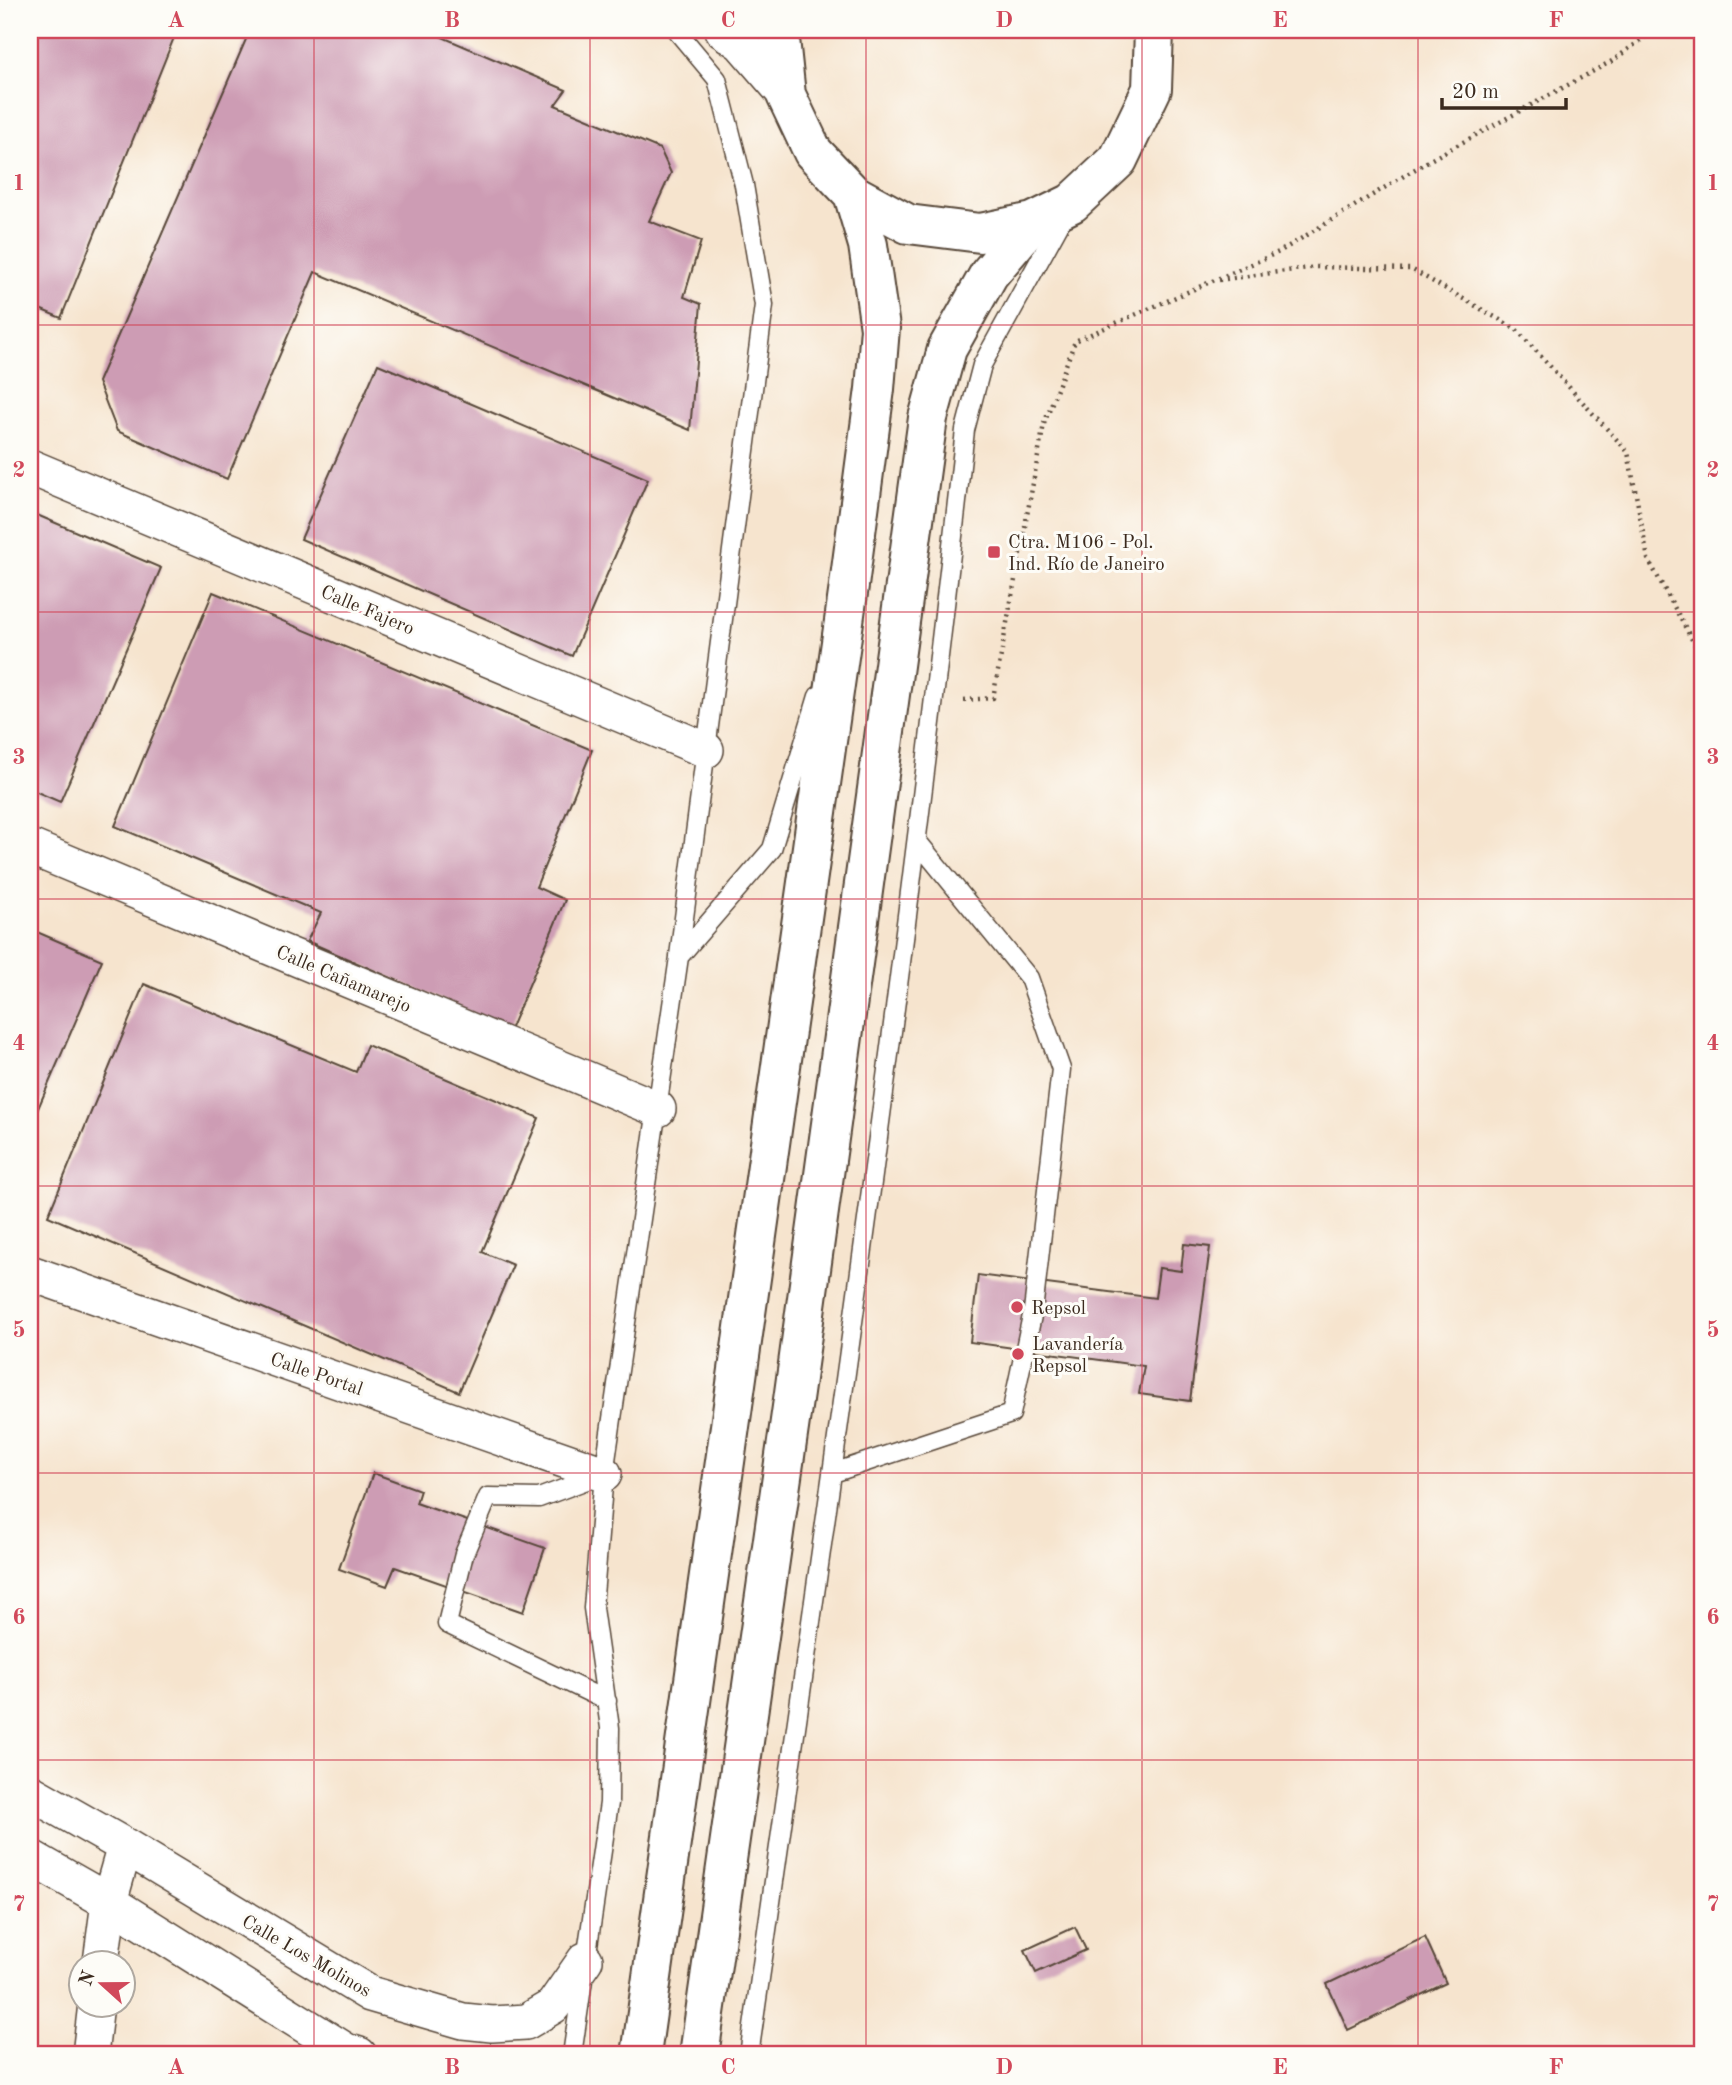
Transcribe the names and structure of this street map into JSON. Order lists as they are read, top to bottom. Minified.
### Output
{"streets":{"street":["Calle Fajero","Calle Cañamarejo","Calle Portal","Calle Los Molinos"]},"places":{"transit":["Ctra. M106 - Pol. Ind. Río de Janeiro"],"other":["Repsol","Lavandería Repsol"]},"scale_bar":"20 m","north":"left","grid":{"columns":["A","B","C","D","E","F"],"rows":["1","2","3","4","5","6","7"]}}
